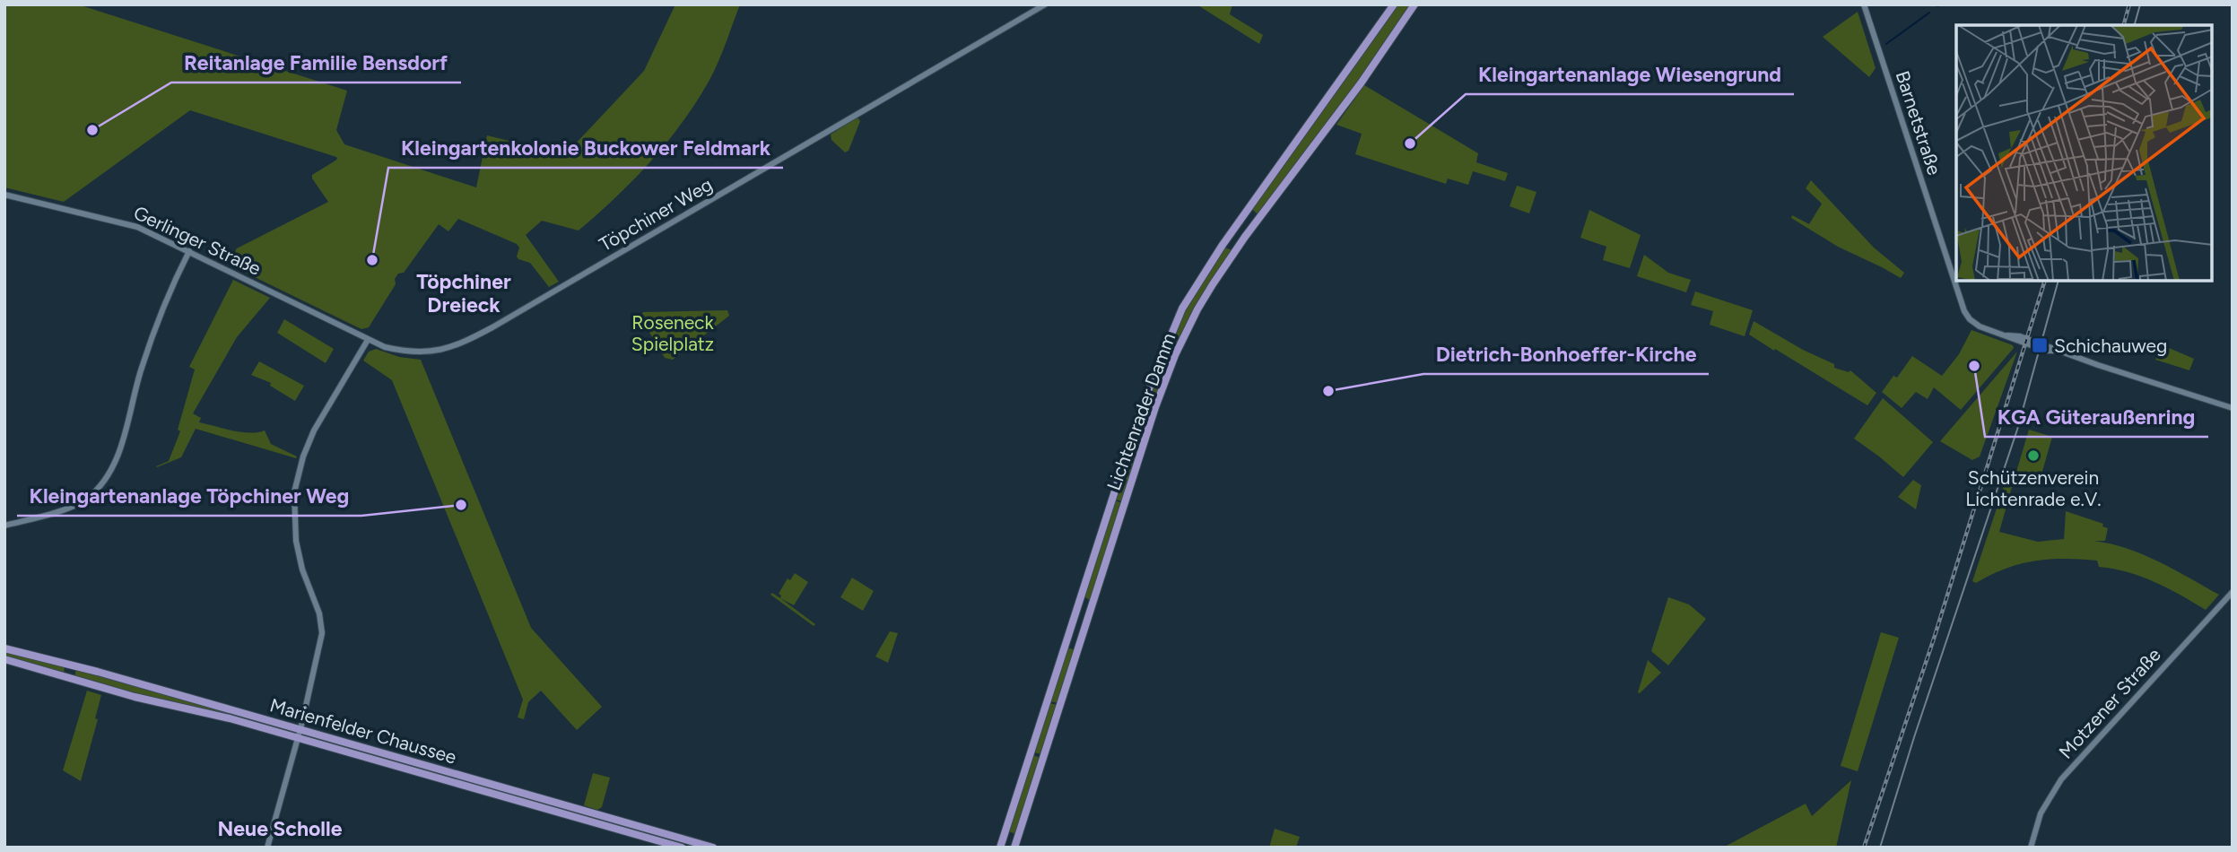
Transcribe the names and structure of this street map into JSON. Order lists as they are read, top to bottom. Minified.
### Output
{"streets":{"main road":["Lichtenrader Damm","Marienfelder Chaussee"],"street":["Barnetstraße","Töpchiner Weg","Gerlinger Straße","Motzener Straße"]},"crossings":[["Töpchiner Weg","Gerlinger Straße"]],"districts":["Töpchiner Dreieck","Neue Scholle"],"parks":["Roseneck Spielplatz"],"places":{"other":["Reitanlage Familie Bensdorf","Kleingartenanlage Wiesengrund","Kleingartenkolonie Buckower Feldmark","KGA Güteraußenring","Dietrich-Bonhoeffer-Kirche","Schützenverein Lichtenrade e.V.","Kleingartenanlage Töpchiner Weg"],"transit":["Schichauweg"]}}
